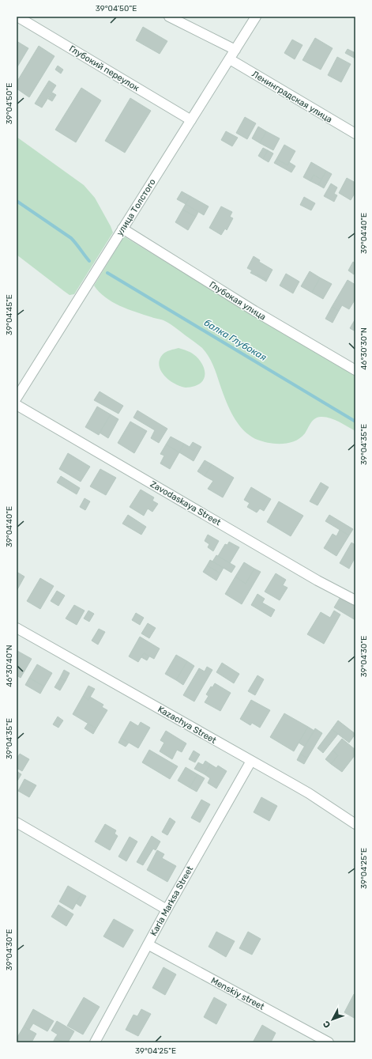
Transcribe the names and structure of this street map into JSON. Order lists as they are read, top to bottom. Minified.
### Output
{"streets":{"street":["Глубокий переулок","Ленинградская улица","улица Толстого","Глубокая улица","Zavodaskaya Street","Kazachya Street","Karla Marksa Street","Menskiy street"]},"crossings":[["Глубокий переулок","улица Толстого"],["Ленинградская улица","улица Толстого"],["улица Толстого","Глубокая улица"],["Kazachya Street","Karla Marksa Street"],["Karla Marksa Street","Menskiy street"]],"water":["балка Глубокая"],"north":"bottom left","coordinates":["39°04'50\"E","39°04'40\"E","39°04'45\"E","46°30'30\"N","39°04'35\"E","39°04'30\"E","46°30'40\"N","39°04'25\"E"]}
